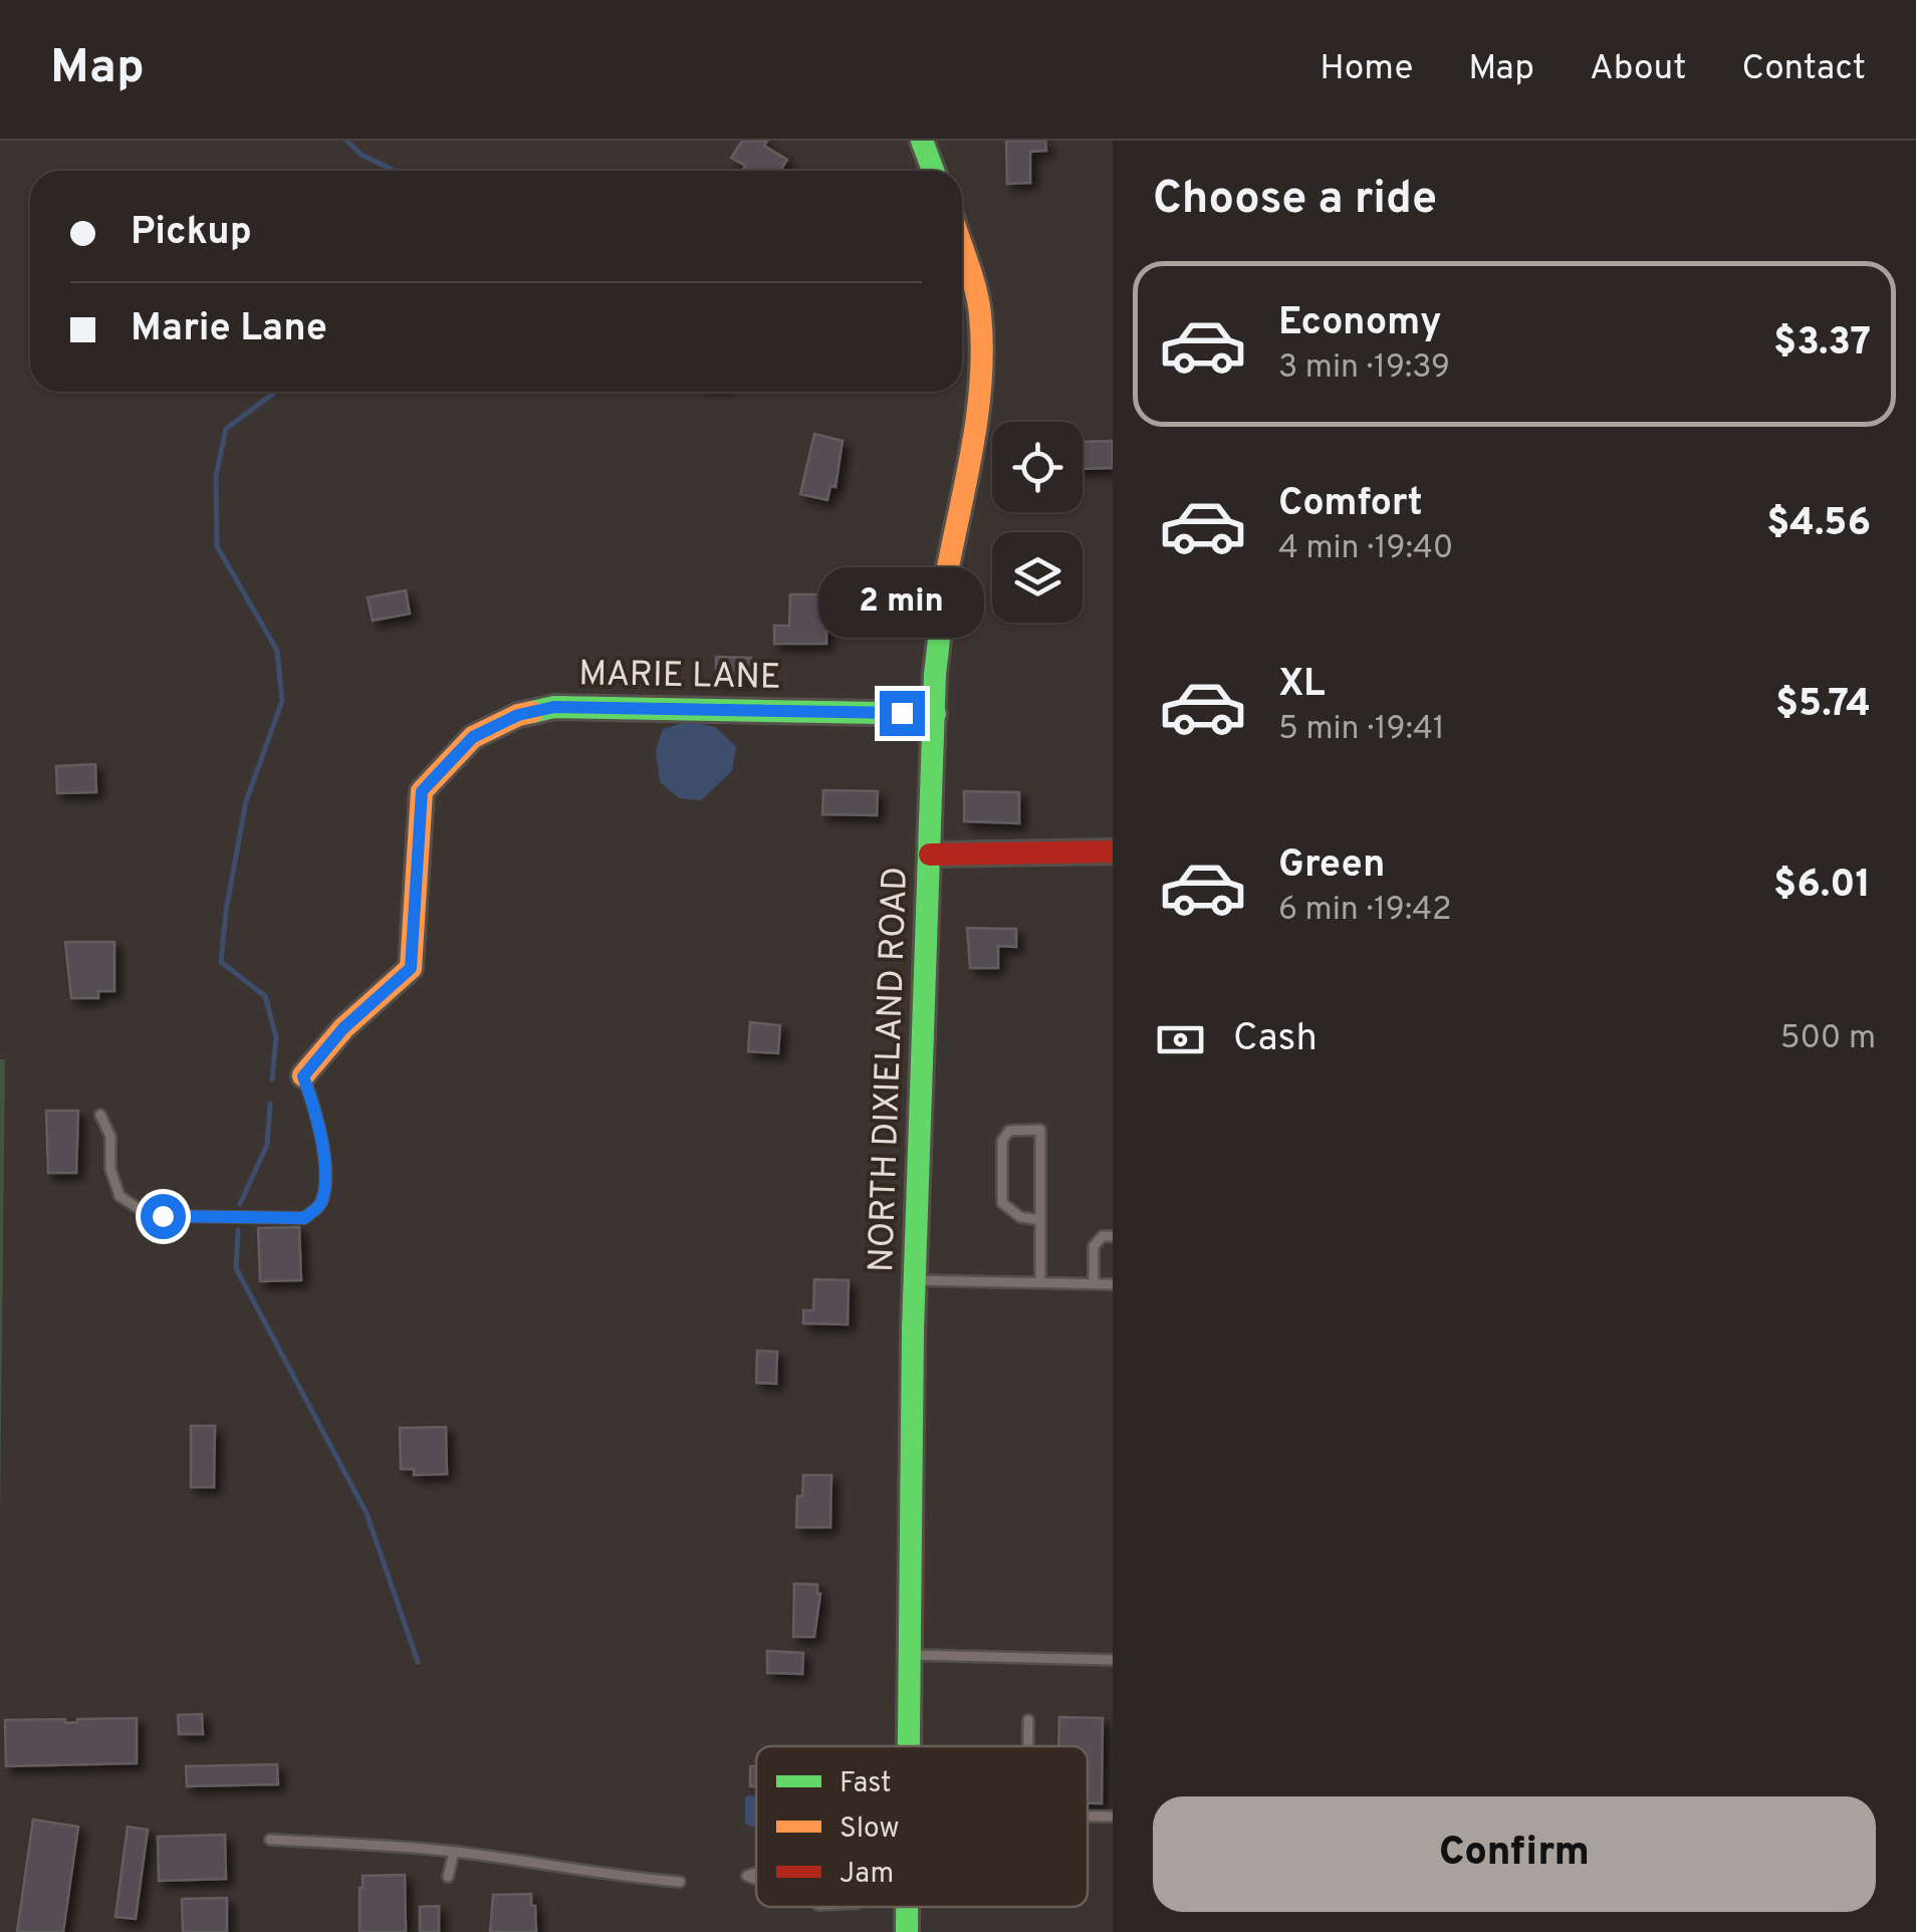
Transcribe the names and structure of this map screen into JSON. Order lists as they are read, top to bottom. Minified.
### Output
{"streets":{"street":["MARIE LANE","NORTH DIXIELAND ROAD"]},"crossings":[["MARIE LANE","NORTH DIXIELAND ROAD"]],"legend":["Fast","Slow","Jam"],"page":{"header":"Map","nav":["Home","Map","About","Contact"],"heading":"Choose a ride","banner":["Pickup","Marie Lane"],"list":[{"name":"Economy","note":"3 min · 19:39","value":"$3.37"},{"name":"Comfort","note":"4 min · 19:40","value":"$4.56"},{"name":"XL","note":"5 min · 19:41","value":"$5.74"},{"name":"Green","note":"6 min · 19:42","value":"$6.01"}],"bubble":"2 min","pay":["Cash","500 m"],"buttons":"Confirm"}}
